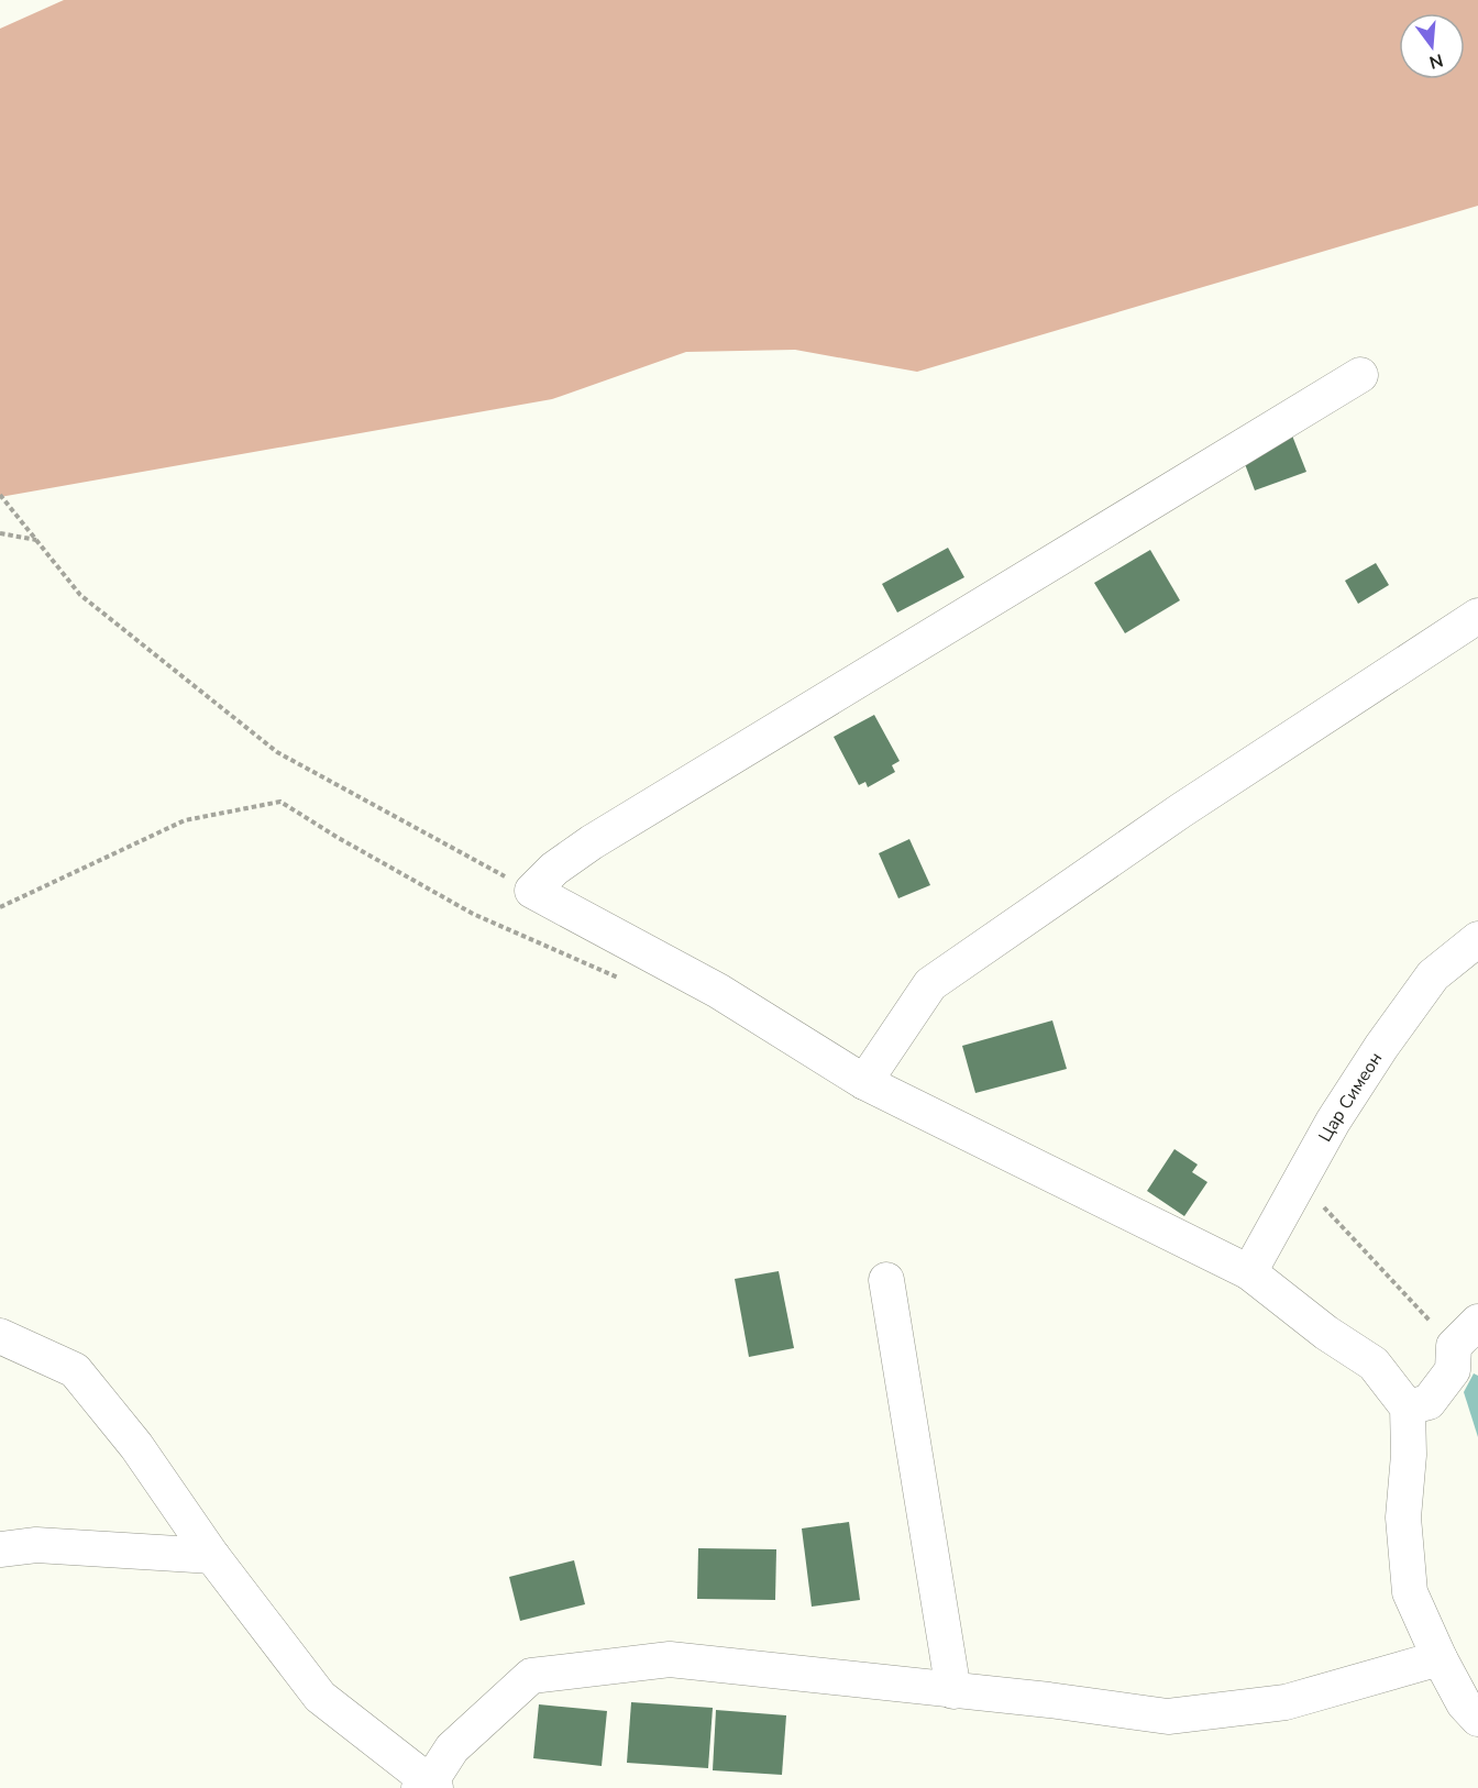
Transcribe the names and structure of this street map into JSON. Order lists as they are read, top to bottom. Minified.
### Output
{"streets":{"street":["Цар Симеон"]},"north":"bottom"}
